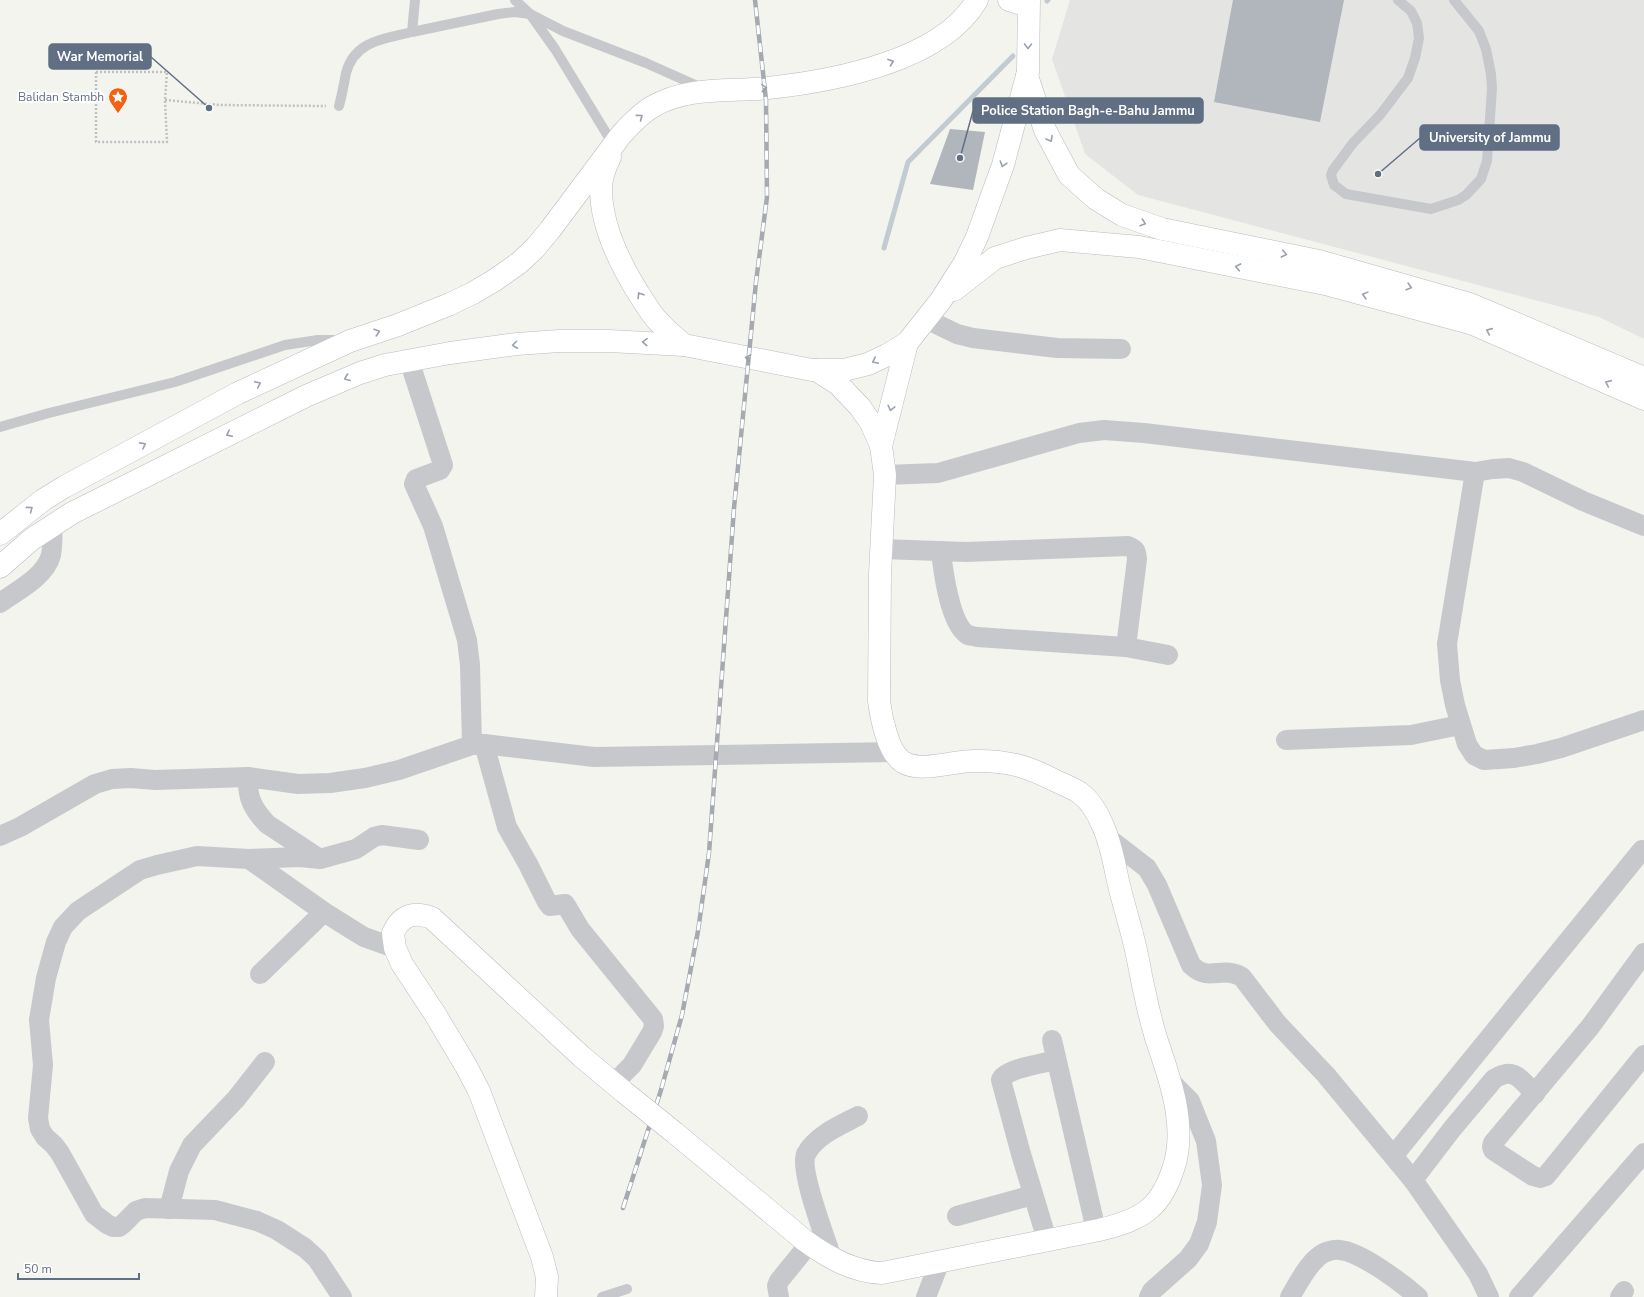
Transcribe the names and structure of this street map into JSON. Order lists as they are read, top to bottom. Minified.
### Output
{"places":{"other":["War Memorial","Police Station Bagh-e-Bahu Jammu","University of Jammu"],"place":["Balidan Stambh"]},"scale_bar":"50 m"}
